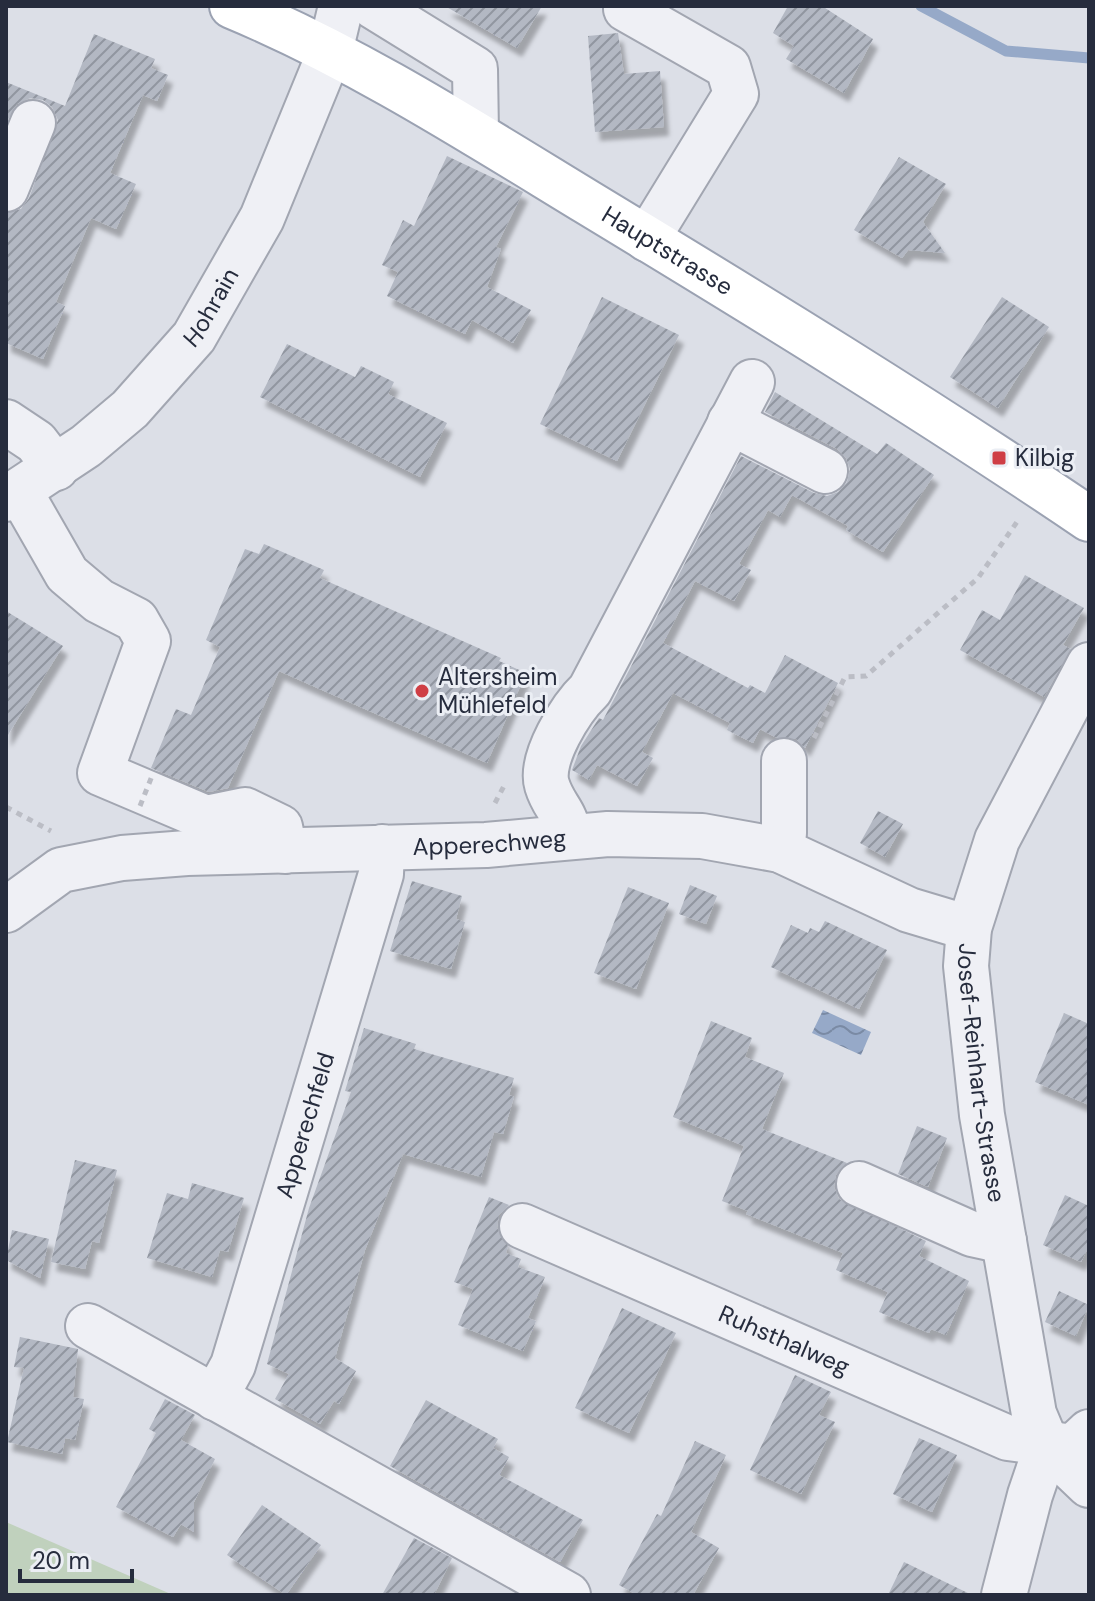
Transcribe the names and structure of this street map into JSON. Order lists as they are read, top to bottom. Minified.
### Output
{"streets":{"main road":["Hauptstrasse"],"street":["Hohrain","Apperechweg","Josef-Reinhart-Strasse","Apperechfeld","Ruhsthalweg"]},"crossings":[["Hauptstrasse","Hohrain"],["Apperechweg","Josef-Reinhart-Strasse"],["Apperechweg","Apperechfeld"],["Josef-Reinhart-Strasse","Ruhsthalweg"]],"places":{"transit":["Kilbig"],"other":["Altersheim Mühlefeld"]},"scale_bar":"20 m"}
